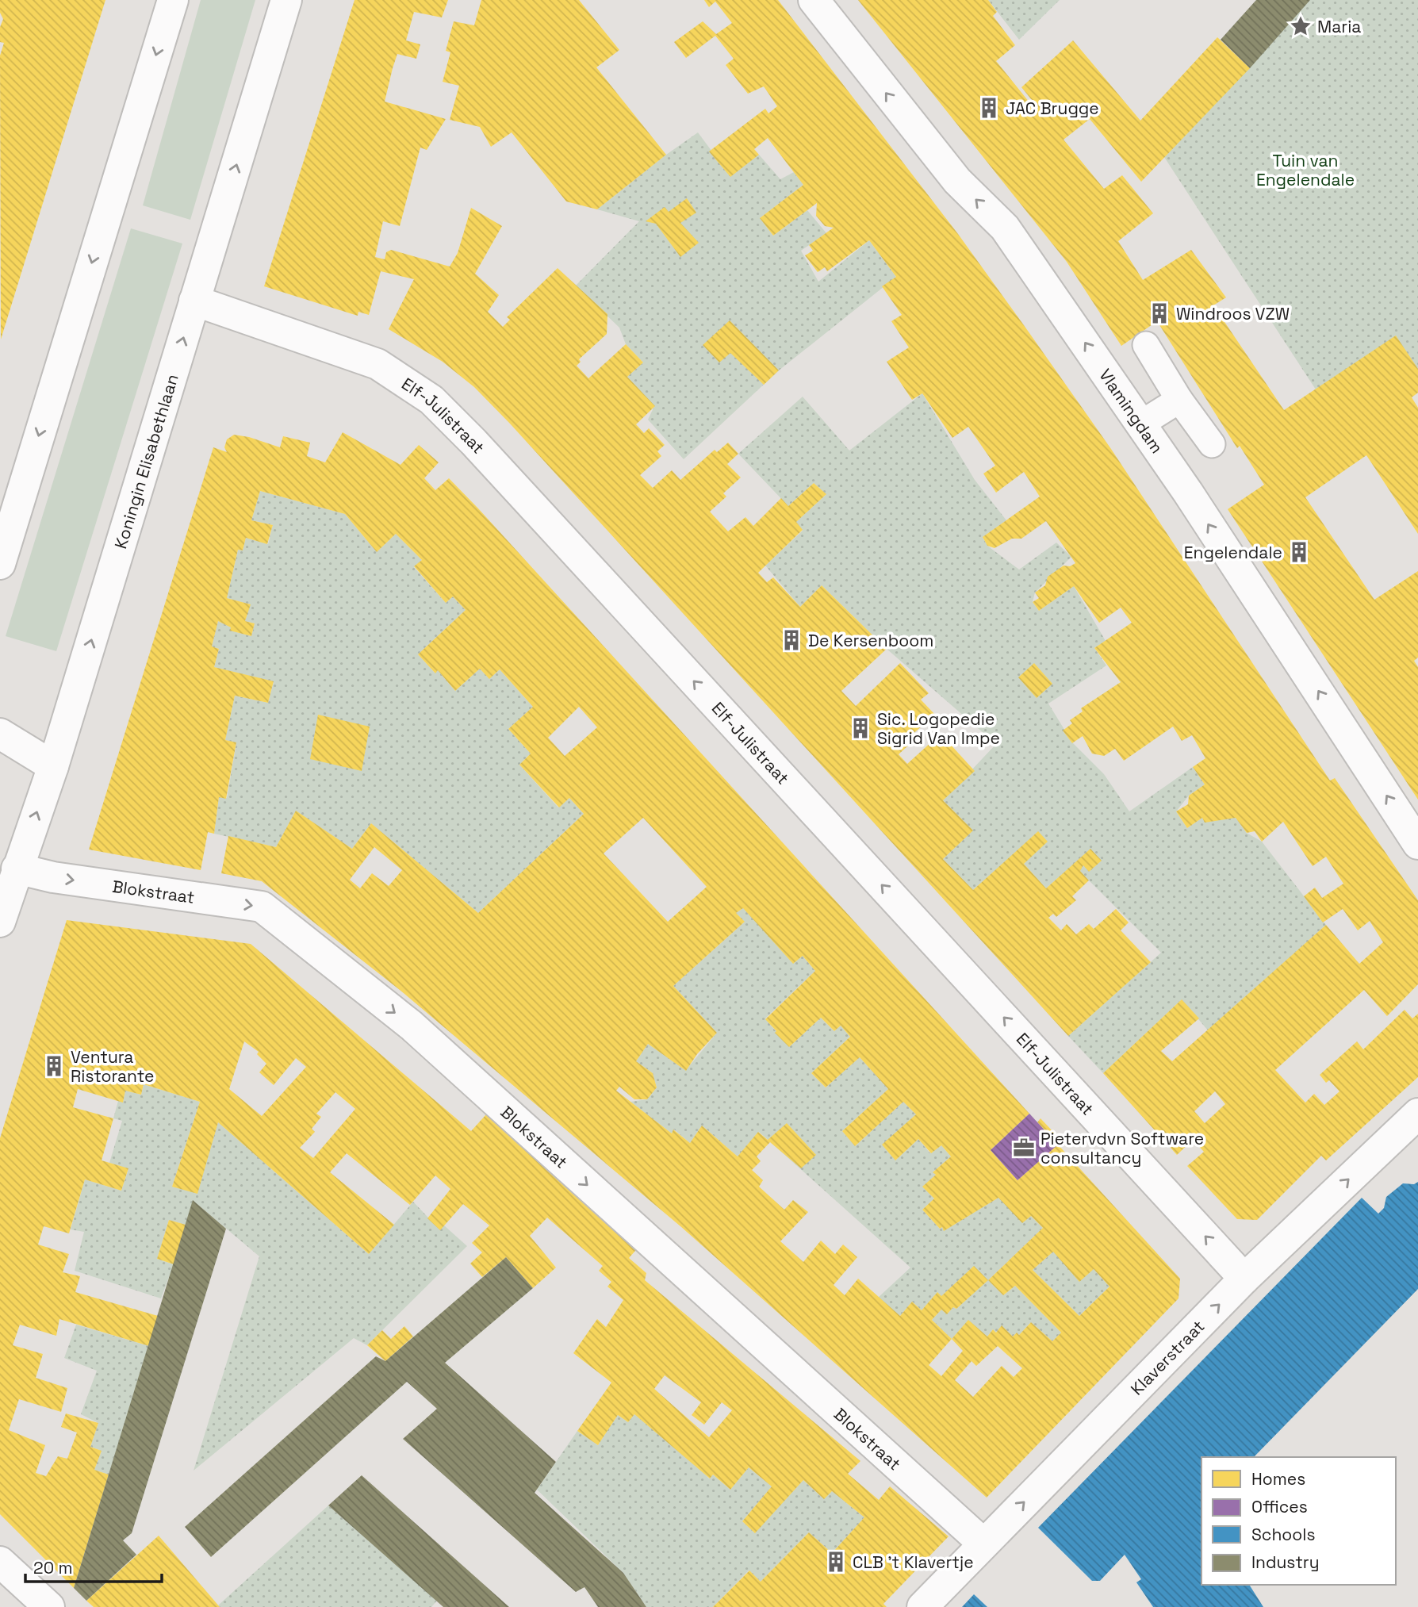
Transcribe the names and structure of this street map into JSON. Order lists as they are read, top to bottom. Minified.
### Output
{"streets":{"street":["Vlamingdam","Elf-Julistraat","Koningin Elisabethlaan","Blokstraat","Klaverstraat"]},"crossings":[["Elf-Julistraat","Koningin Elisabethlaan"],["Elf-Julistraat","Klaverstraat"],["Koningin Elisabethlaan","Blokstraat"],["Blokstraat","Klaverstraat"]],"one_way":["Vlamingdam","Elf-Julistraat","Blokstraat","Klaverstraat"],"parks":["Tuin van Engelendale"],"places":{"place":["Maria"],"building":["JAC Brugge","Windroos VZW","Engelendale","De Kersenboom","Sic. Logopedie Sigrid Van Impe","Ventura Ristorante","CLB 't Klavertje"],"office":["Pietervdvn Software consultancy"]},"legend":["Homes","Offices","Schools","Industry"],"scale_bar":"20 m"}
